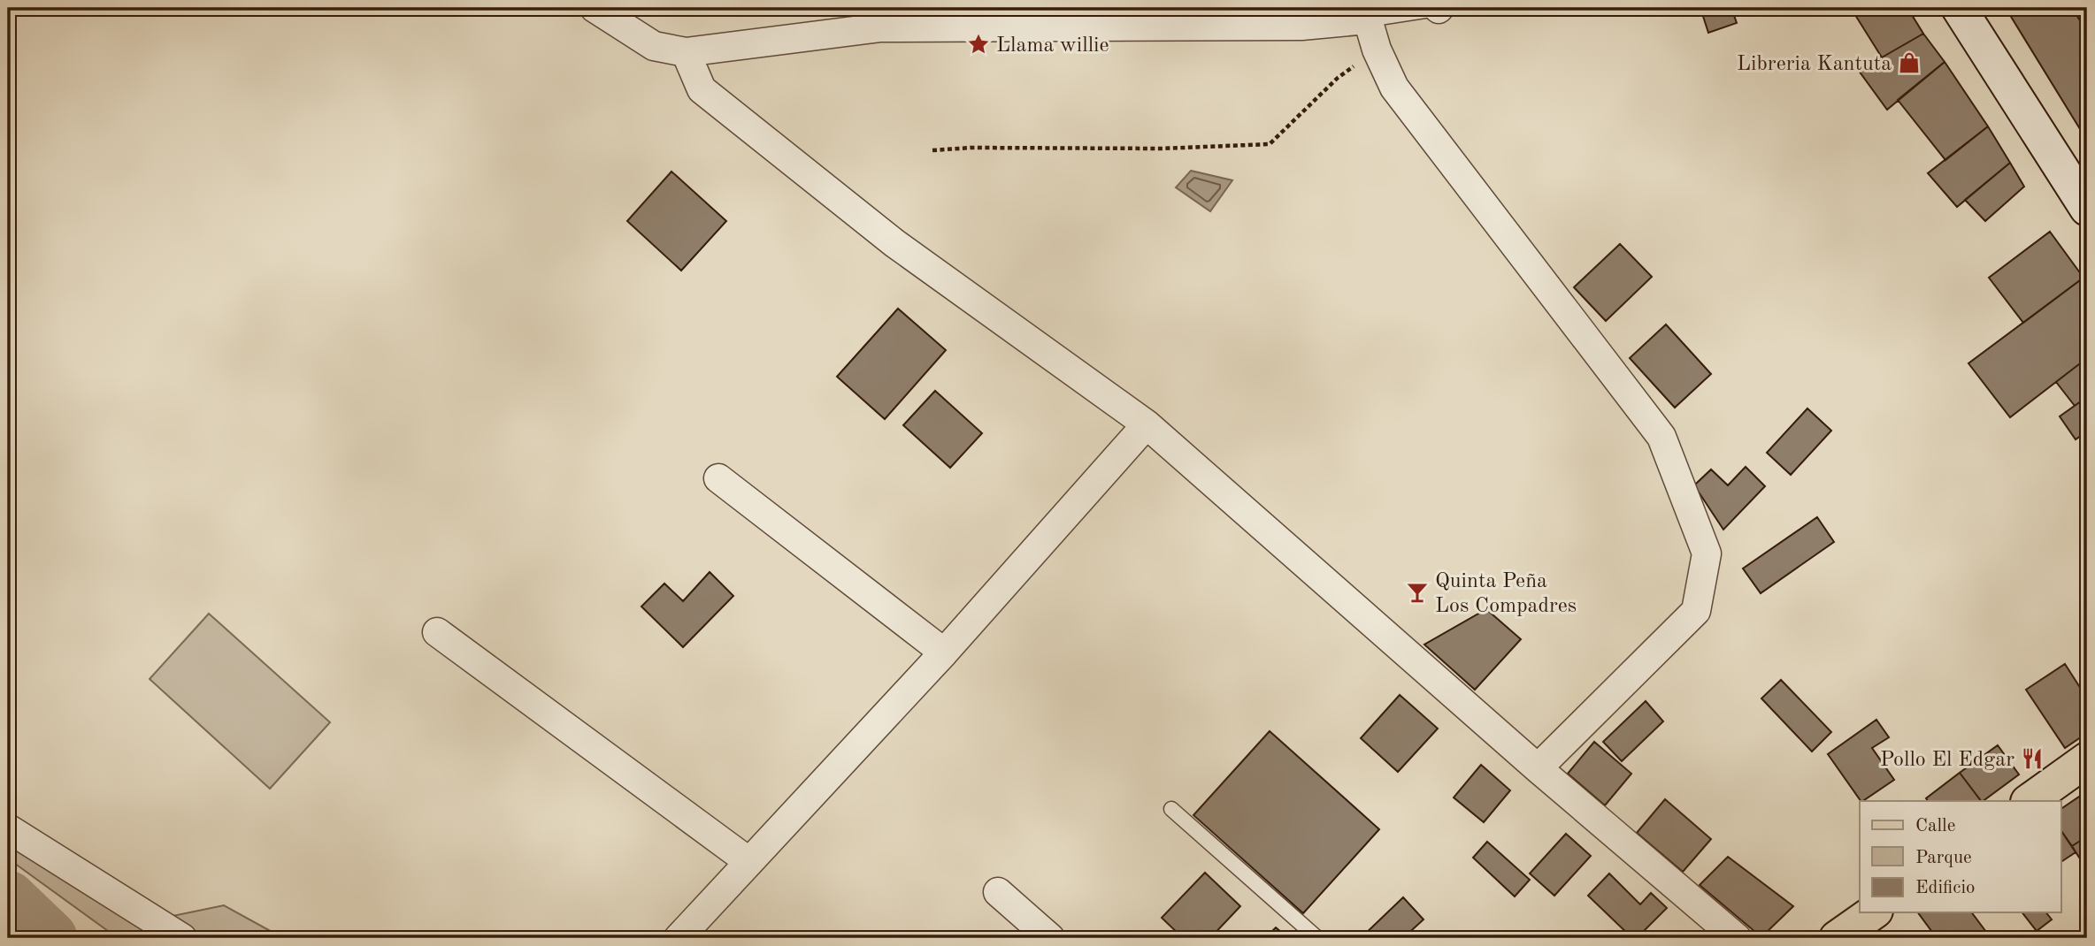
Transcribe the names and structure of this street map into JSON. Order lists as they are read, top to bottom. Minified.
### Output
{"places":{"place":["Llama willie"],"shop":["Libreria Kantuta"],"bar":["Quinta Peña Los Compadres"],"restaurant":["Pollo El Edgar"]},"legend":["Calle","Parque","Edificio"]}
